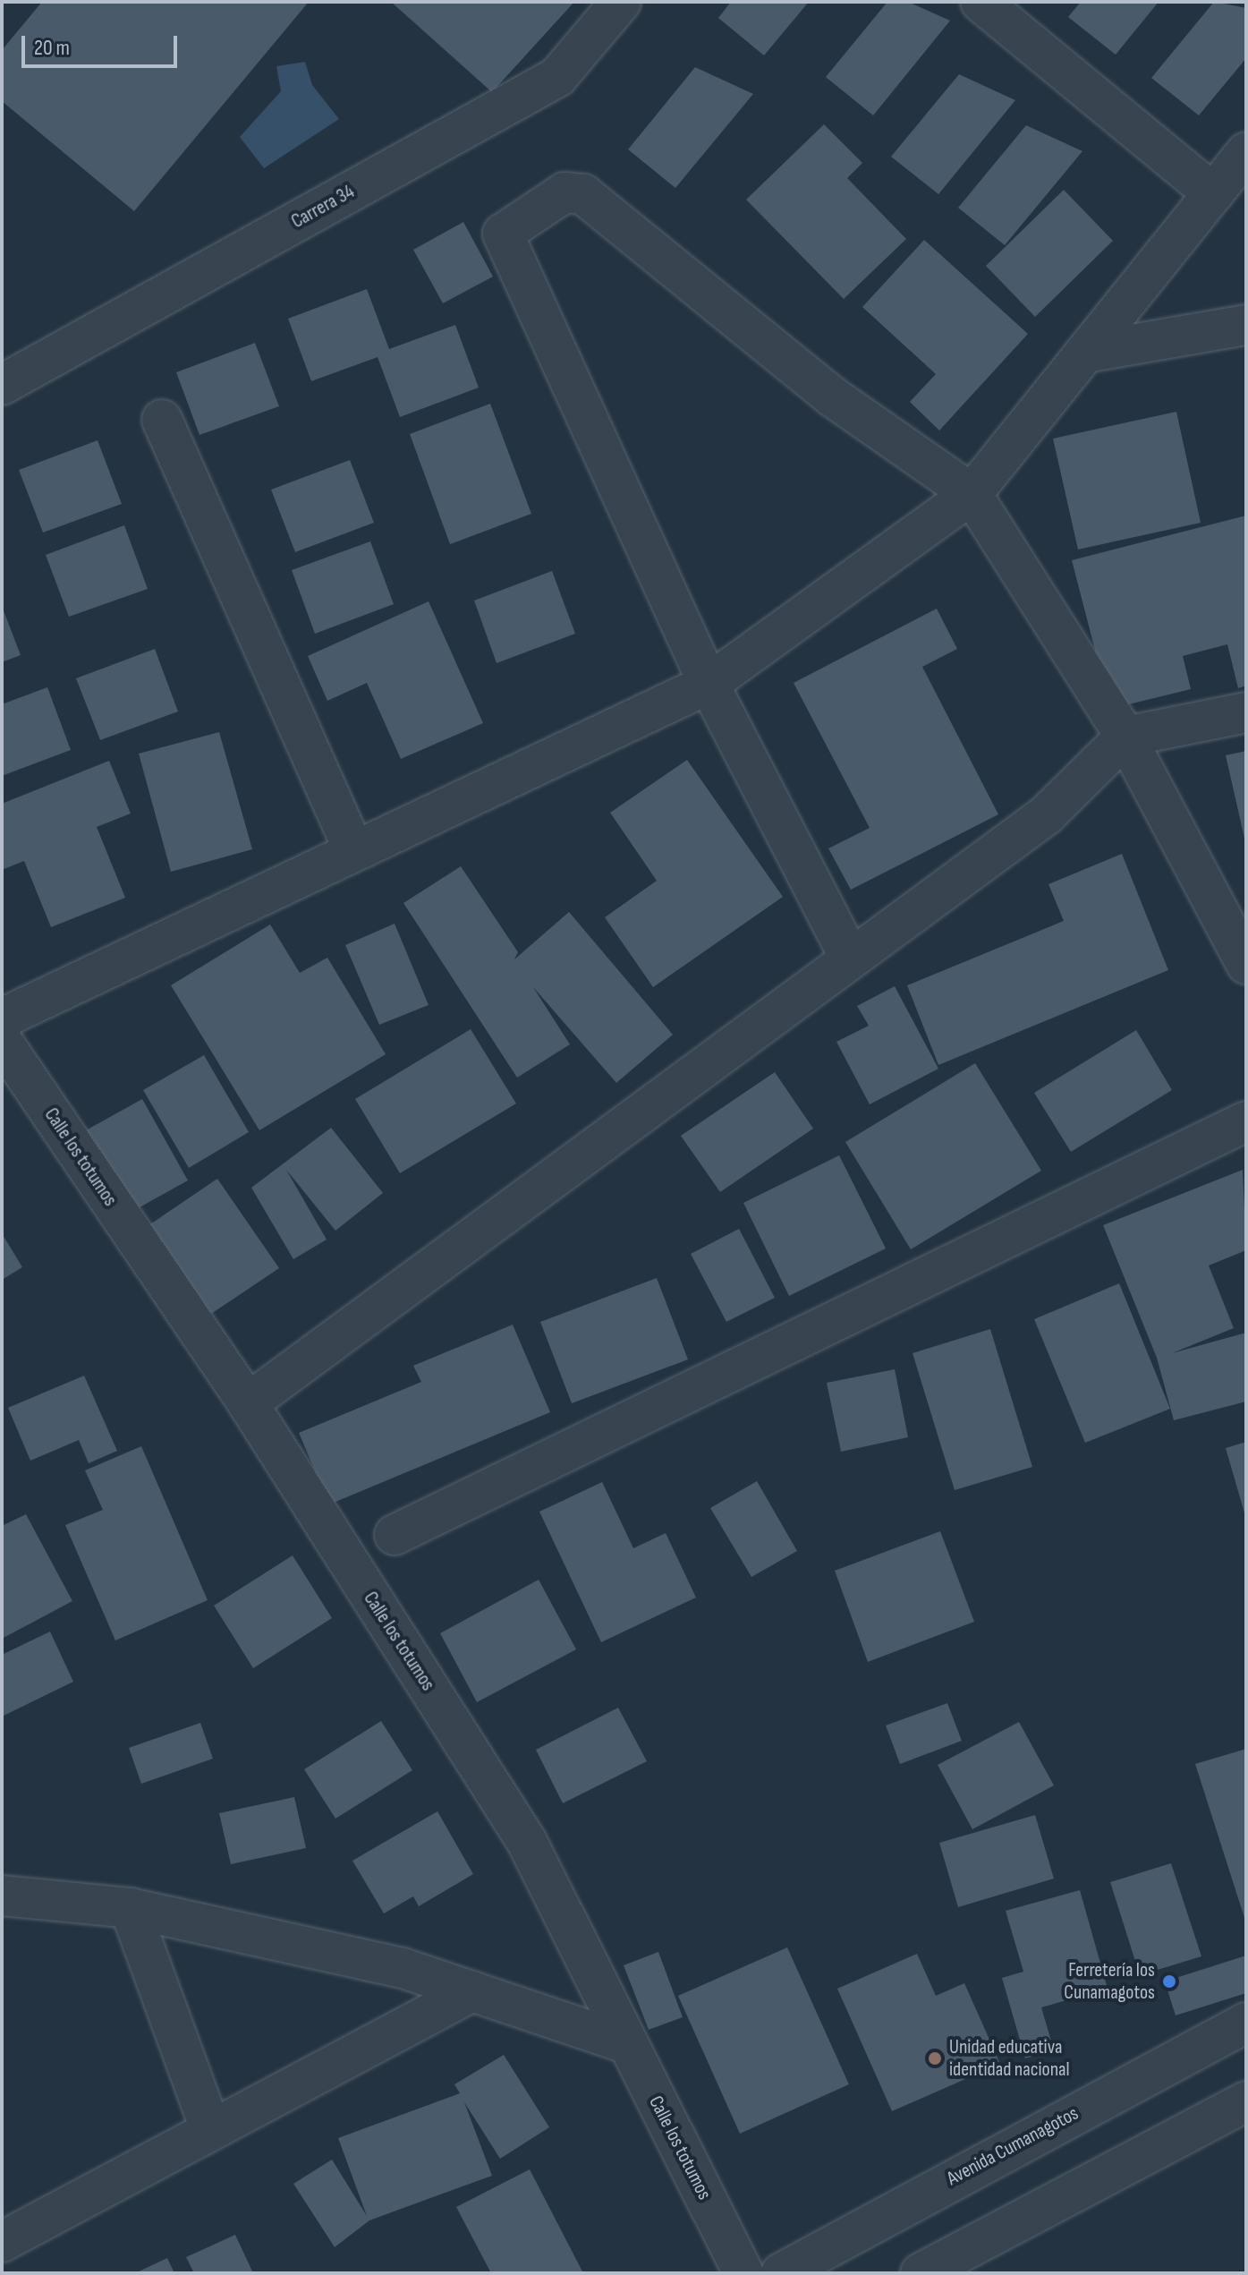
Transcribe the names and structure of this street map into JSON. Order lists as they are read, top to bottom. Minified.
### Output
{"streets":{"street":["Carrera 34","Calle los totumos","Avenida Cumanagotos"]},"places":["Ferretería los Cunamagotos","Unidad educativa identidad nacional"],"scale_bar":"20 m"}
